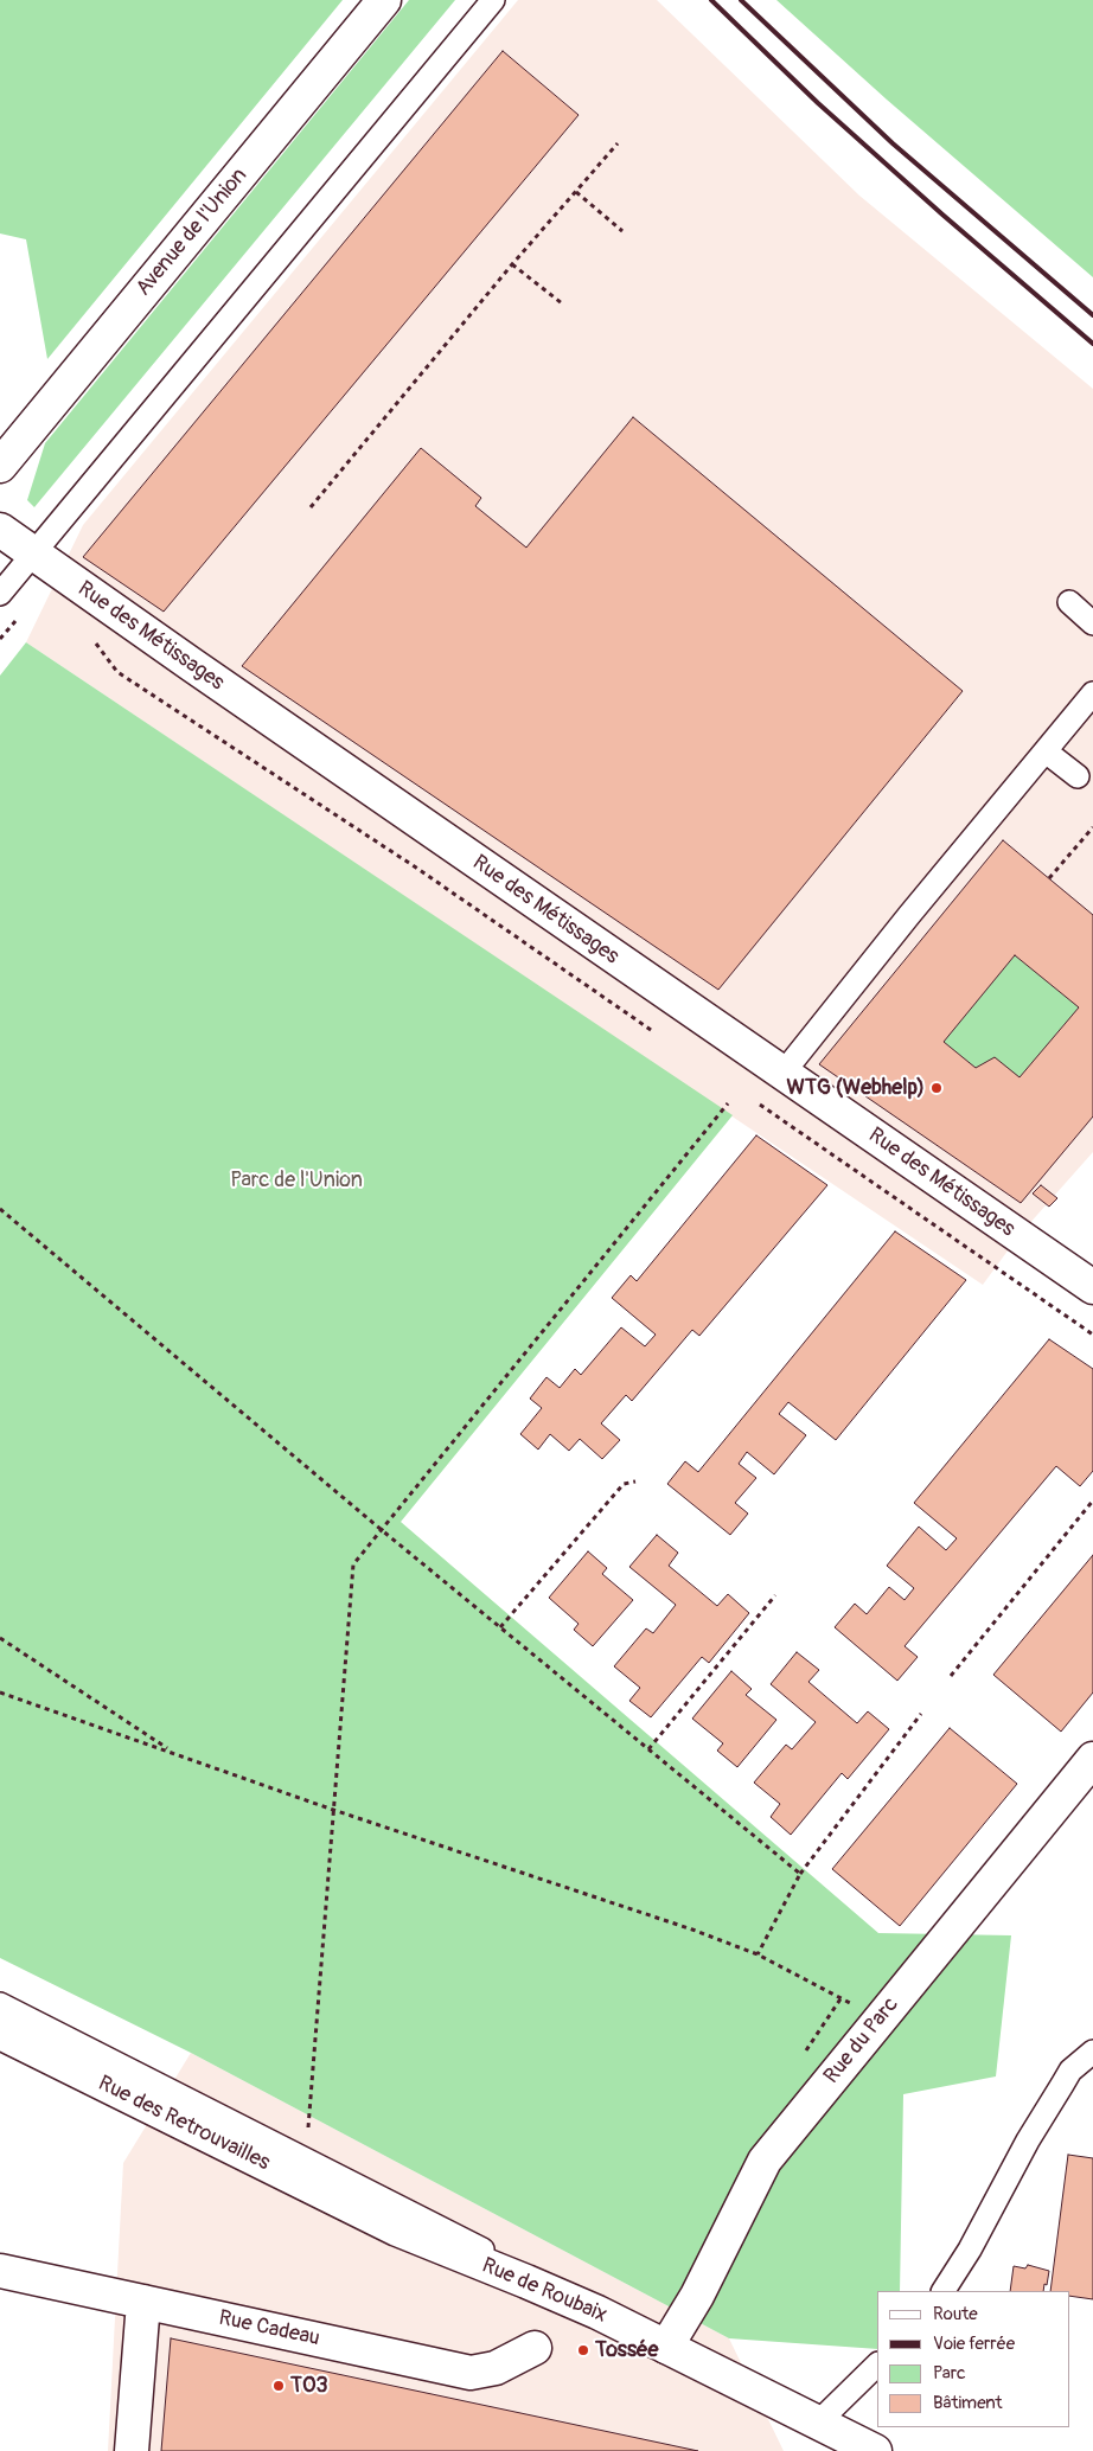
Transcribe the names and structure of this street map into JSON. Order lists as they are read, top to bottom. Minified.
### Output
{"streets":{"street":["Avenue de l'Union","Rue des Métissages","Rue du Parc","Rue des Retrouvailles","Rue de Roubaix","Rue Cadeau"]},"crossings":[["Rue du Parc","Rue de Roubaix"],["Rue des Retrouvailles","Rue de Roubaix"]],"parks":["Parc de l'Union"],"places":["WTG (Webhelp)","Tossée","TO3"],"legend":["Route","Voie ferrée","Parc","Bâtiment"]}
